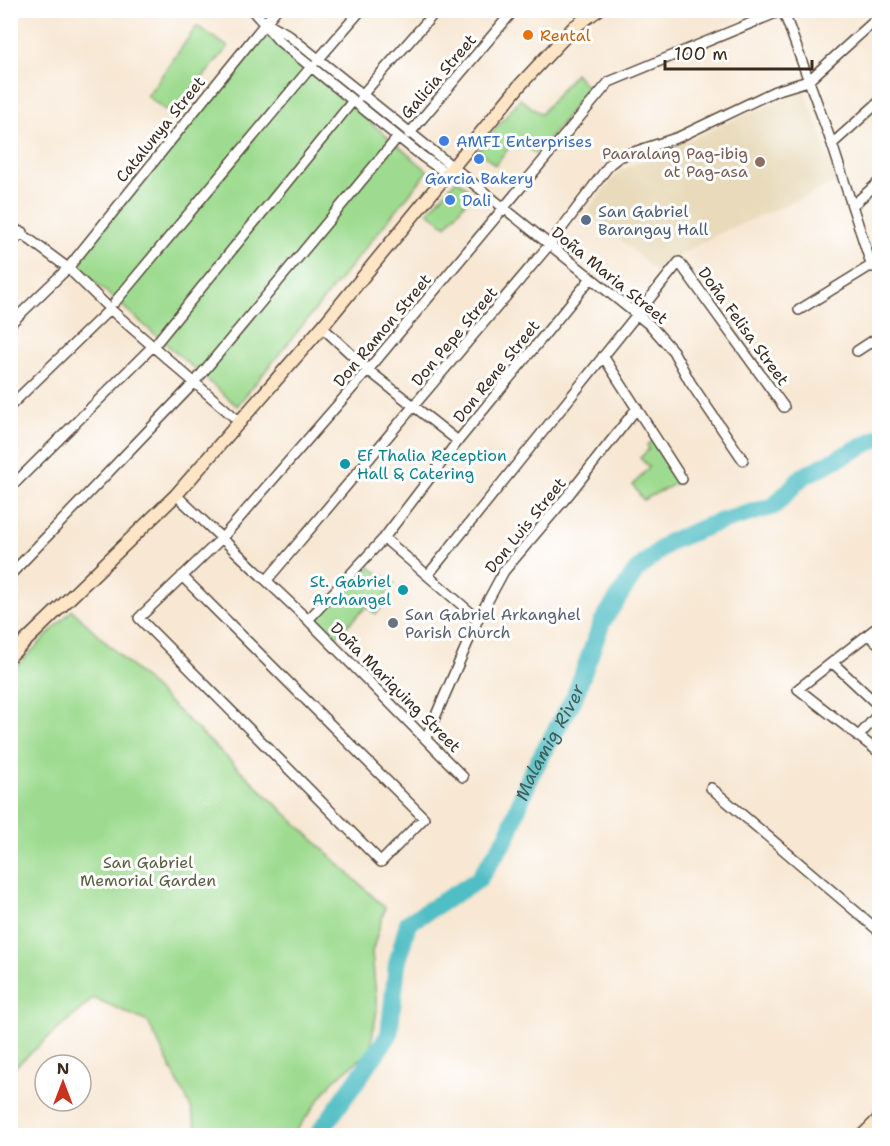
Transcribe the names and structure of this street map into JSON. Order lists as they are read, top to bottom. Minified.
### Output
{"streets":{"street":["Galicia Street","Catalunya Street","Doña Maria Street","Doña Felisa Street","Don Ramon Street","Don Pepe Street","Don Rene Street","Don Luis Street","Doña Mariquing Street"]},"crossings":[["Doña Maria Street","Doña Felisa Street"],["Doña Maria Street","Don Ramon Street"],["Doña Maria Street","Don Pepe Street"],["Doña Maria Street","Don Rene Street"],["Don Ramon Street","Doña Mariquing Street"],["Don Pepe Street","Doña Mariquing Street"],["Don Rene Street","Doña Mariquing Street"],["Don Luis Street","Doña Mariquing Street"]],"water":["Malamig River"],"parks":["San Gabriel Memorial Garden"],"places":["Rental","AMFI Enterprises","Garcia Bakery","Paaralang Pag-ibig at Pag-asa","Dali","San Gabriel Barangay Hall","Ef Thalia Reception Hall & Catering","St. Gabriel Archangel","San Gabriel Arkanghel Parish Church"],"scale_bar":"100 m","north":"top"}
